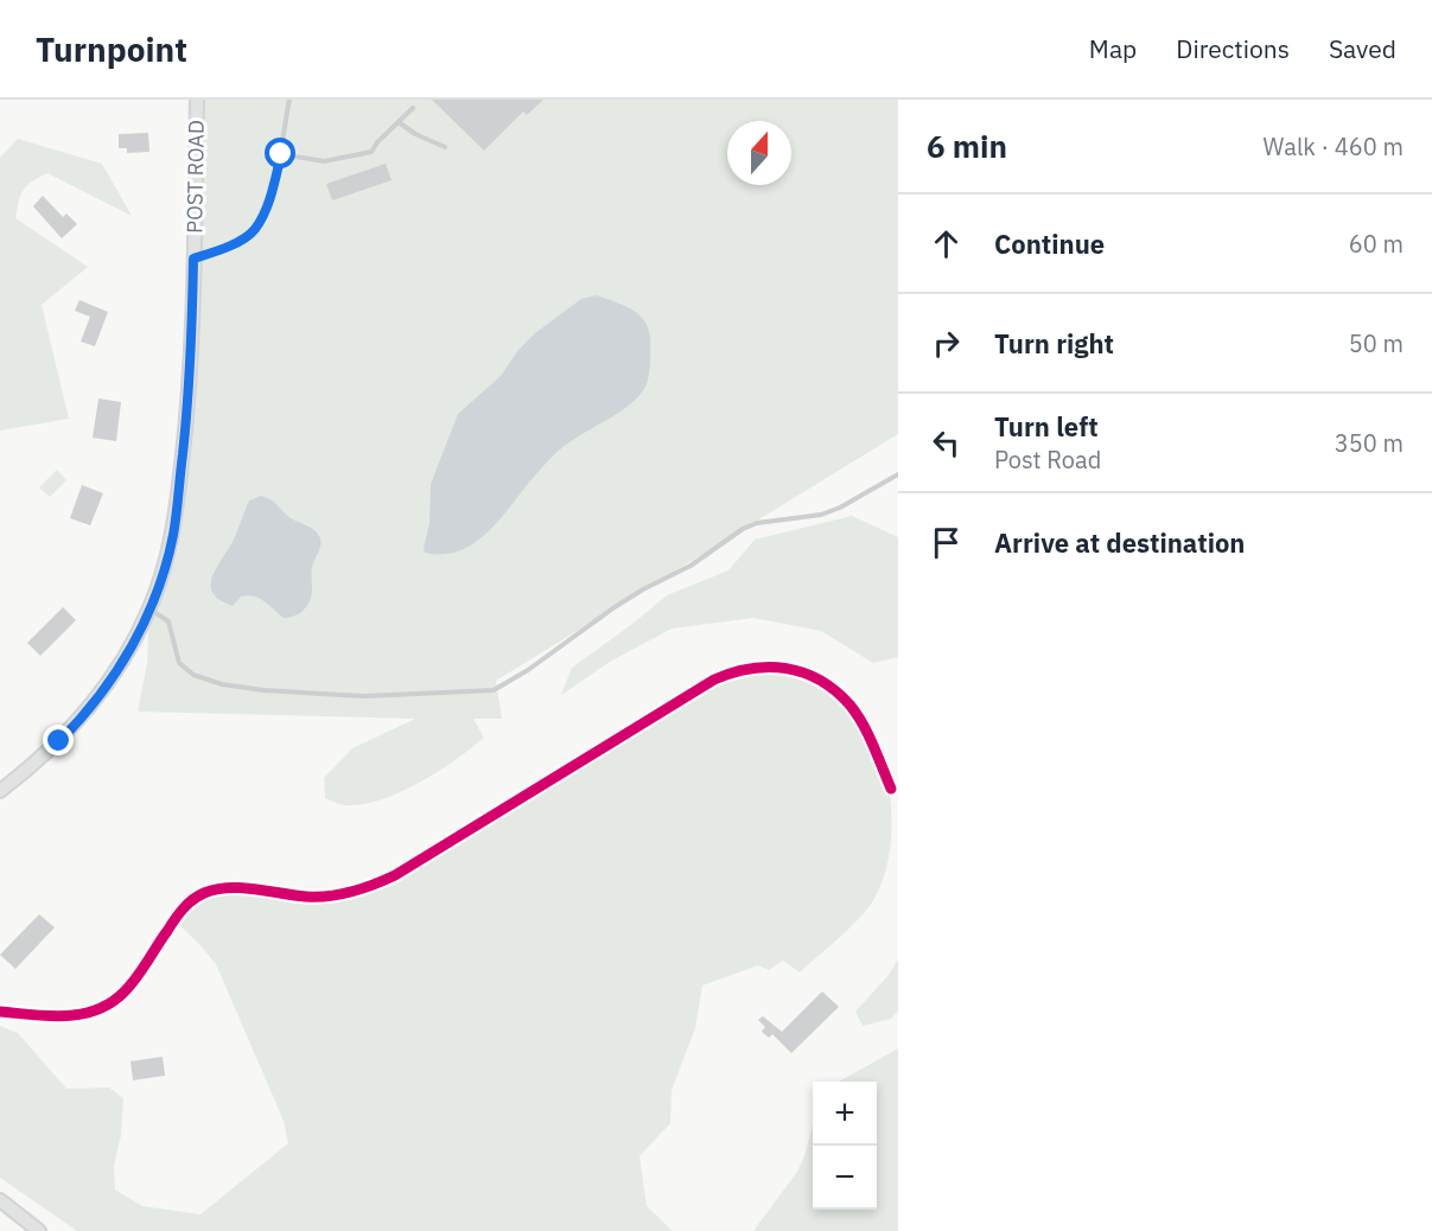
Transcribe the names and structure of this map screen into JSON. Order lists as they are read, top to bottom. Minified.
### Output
{"streets":{"main road":["POST ROAD"]},"north":"top","page":{"header":"Turnpoint","nav":["Map","Directions","Saved"],"heading":["6 min","Walk · 460 m"],"list":[["Continue","60 m"],["Turn right","50 m"],["Turn left","Post Road","350 m"],"Arrive at destination"],"map_buttons":["+","−"]}}
